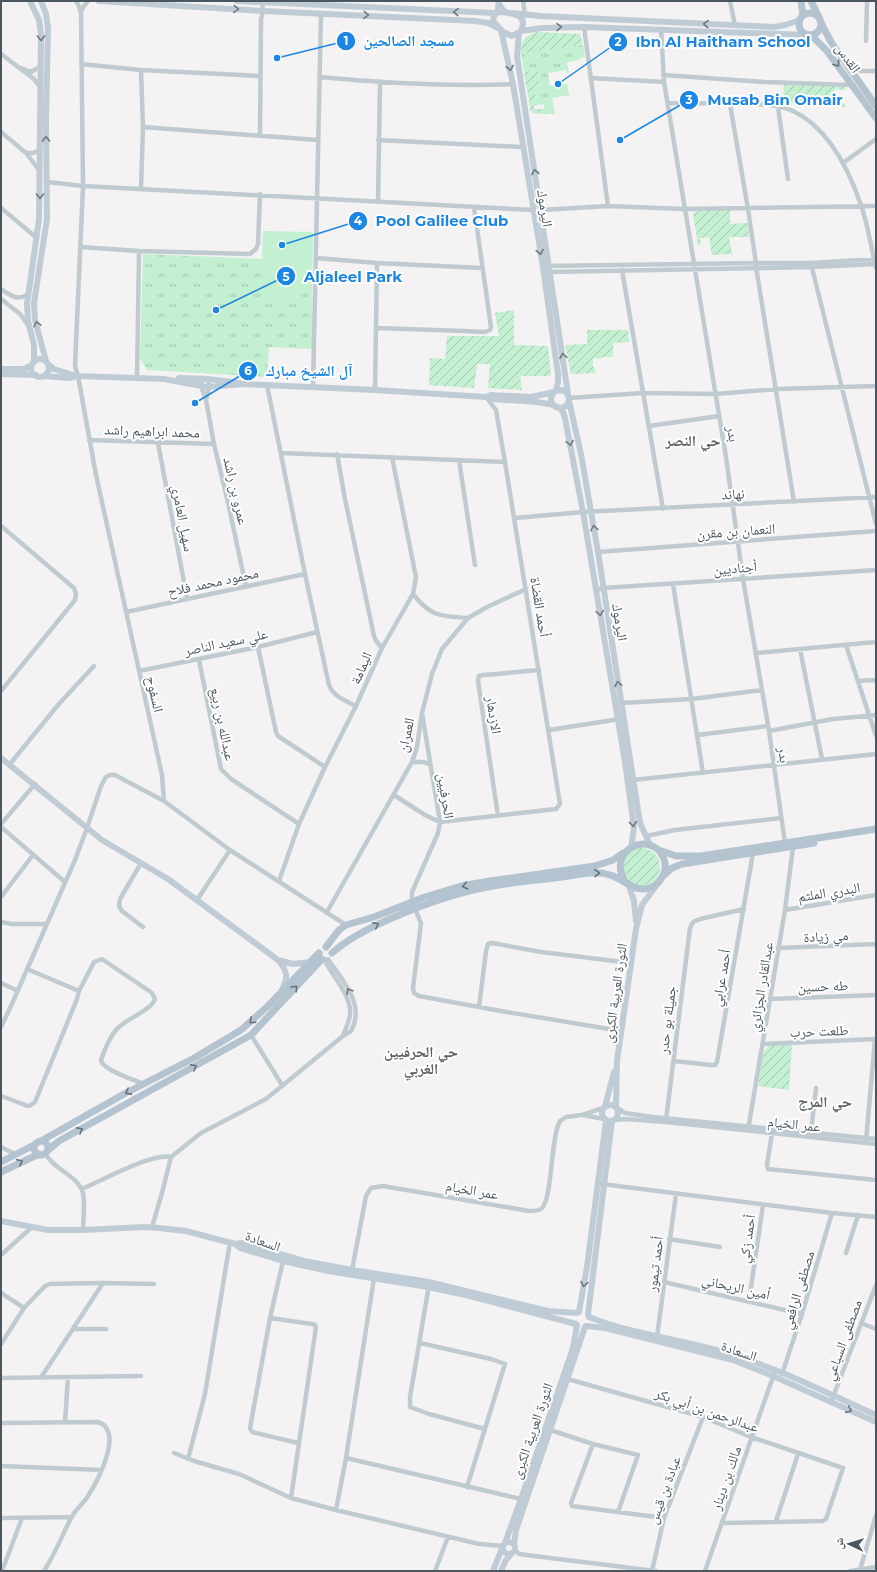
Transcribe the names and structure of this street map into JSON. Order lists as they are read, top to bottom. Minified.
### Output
{"streets":{"main road":["القدس"],"street":["اليرموك","محمد ابراهيم راشد","بدر","عمرو بن راشد","نهاند","سهيل العامري","النعمان بن مقرن","أجناديين","محمود محمد فلاح","أحمد القضاة","علي سعيد الناصر","اليمامة","السفوح","الازدهار","عبدالله بن ربيع","العمران","الحرفيين","البدري الملثم","مي زيادة","أحمد عرابي","طه حسين","عبدالقادر الجزائري","الثورة العربية الكبرى","جميلة بو حدر","طلعت حرب","عمر الخيام","أحمد زكي","السعادة","أحمد تيمور","أمين الريحاني","مصطفى الرافعي","مصطفى السباعي","عبدالرحمن بن أبي بكر","مالك بن دينار","عبادة بن قيس"]},"crossings":[["اليرموك","نهاند"],["اليرموك","النعمان بن مقرن"],["اليرموك","أجناديين"],["اليرموك","الثورة العربية الكبرى"],["محمد ابراهيم راشد","عمرو بن راشد"],["محمد ابراهيم راشد","سهيل العامري"],["محمد ابراهيم راشد","السفوح"],["بدر","نهاند"],["بدر","النعمان بن مقرن"],["بدر","أجناديين"],["عمرو بن راشد","محمود محمد فلاح"],["نهاند","أحمد القضاة"],["سهيل العامري","محمود محمد فلاح"],["محمود محمد فلاح","السفوح"],["أحمد القضاة","الازدهار"],["أحمد القضاة","العمران"],["علي سعيد الناصر","السفوح"],["علي سعيد الناصر","عبدالله بن ربيع"],["اليمامة","عبدالله بن ربيع"],["العمران","الحرفيين"],["البدري الملثم","عبدالقادر الجزائري"],["مي زيادة","عبدالقادر الجزائري"],["أحمد عرابي","جميلة بو حدر"],["طه حسين","عبدالقادر الجزائري"],["عبدالقادر الجزائري","طلعت حرب"],["عبدالقادر الجزائري","عمر الخيام"],["الثورة العربية الكبرى","عمر الخيام"],["الثورة العربية الكبرى","السعادة"],["الثورة العربية الكبرى","عبدالرحمن بن أبي بكر"],["جميلة بو حدر","عمر الخيام"],["عمر الخيام","السعادة"],["أحمد زكي","أمين الريحاني"],["السعادة","أحمد تيمور"],["السعادة","مصطفى الرافعي"],["السعادة","مصطفى السباعي"],["السعادة","مالك بن دينار"],["أحمد تيمور","أمين الريحاني"],["أمين الريحاني","مصطفى الرافعي"],["عبدالرحمن بن أبي بكر","مالك بن دينار"],["عبدالرحمن بن أبي بكر","عبادة بن قيس"]],"districts":["حي النصر","حي الحرفيين الغربي","حي المرج"],"places":["مسجد الصالحين","Ibn Al Haitham School","Musab Bin Omair","Pool Galilee Club","Aljaleel Park","آل الشيخ مبارك"],"north":"left"}
